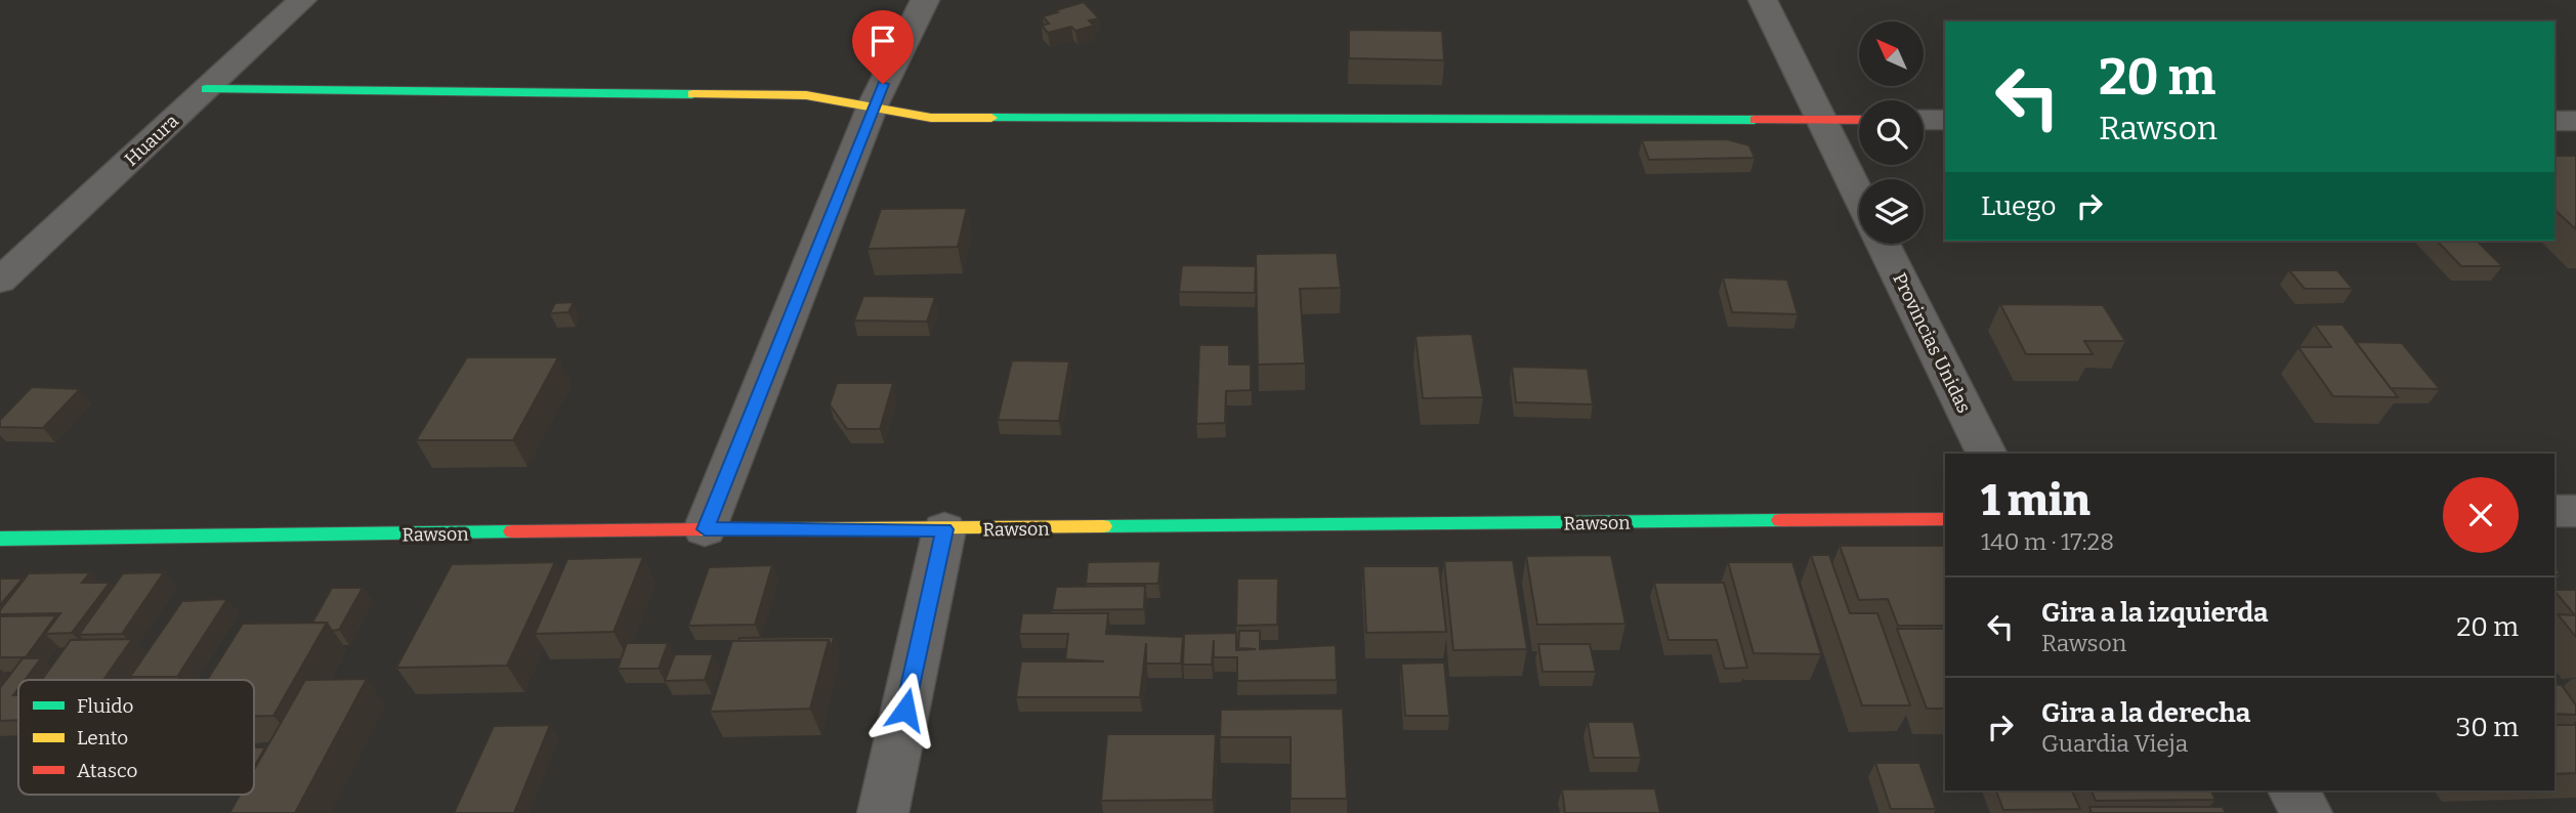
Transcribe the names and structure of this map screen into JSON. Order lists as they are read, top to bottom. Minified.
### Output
{"streets":{"street":["Huaura","Provincias Unidas","Rawson"]},"legend":["Fluido","Lento","Atasco"],"north":"top left","page":{"turn":["20 m","Rawson"],"then":"Luego","heading":["1 min","140 m · 17:28"],"list":[{"name":"Gira a la izquierda","note":"Rawson","value":"20 m"},{"name":"Gira a la derecha","note":"Guardia Vieja","value":"30 m"}]}}
